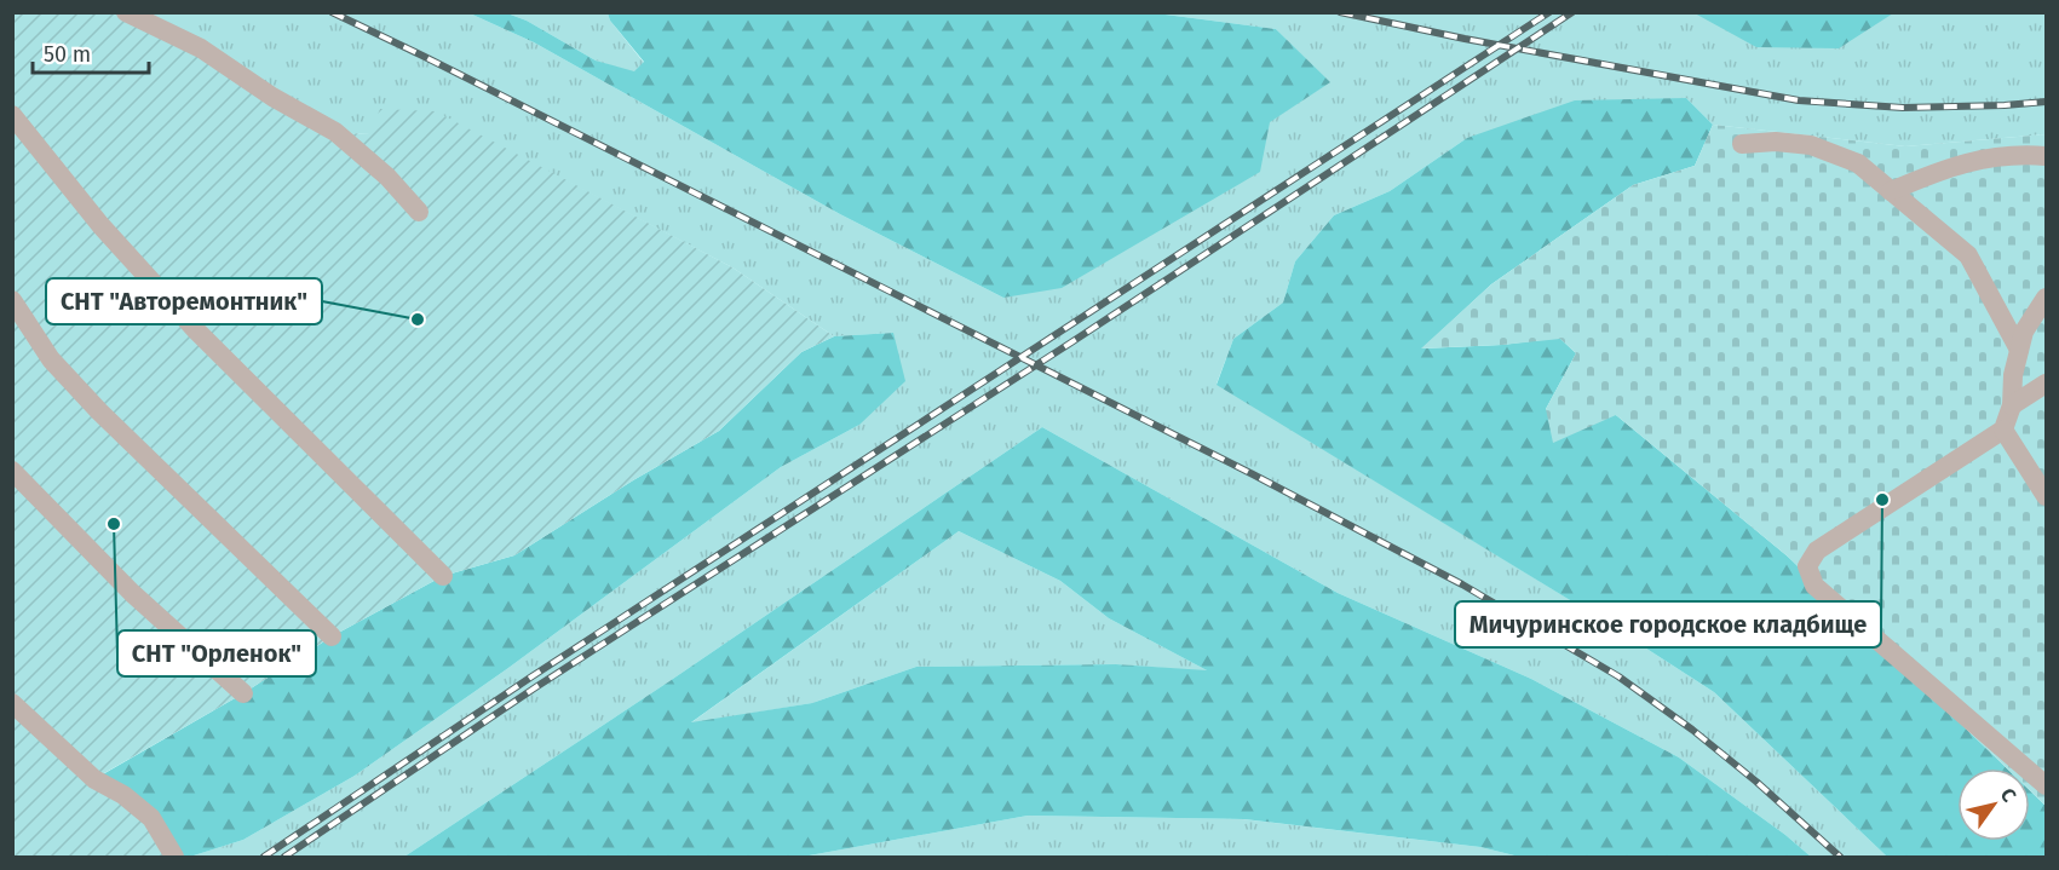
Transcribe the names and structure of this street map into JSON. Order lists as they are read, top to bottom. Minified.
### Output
{"places":["СНТ \"Авторемонтник\"","Мичуринское городское кладбище","СНТ \"Орленок\""],"scale_bar":"50 m","north":"top right"}
